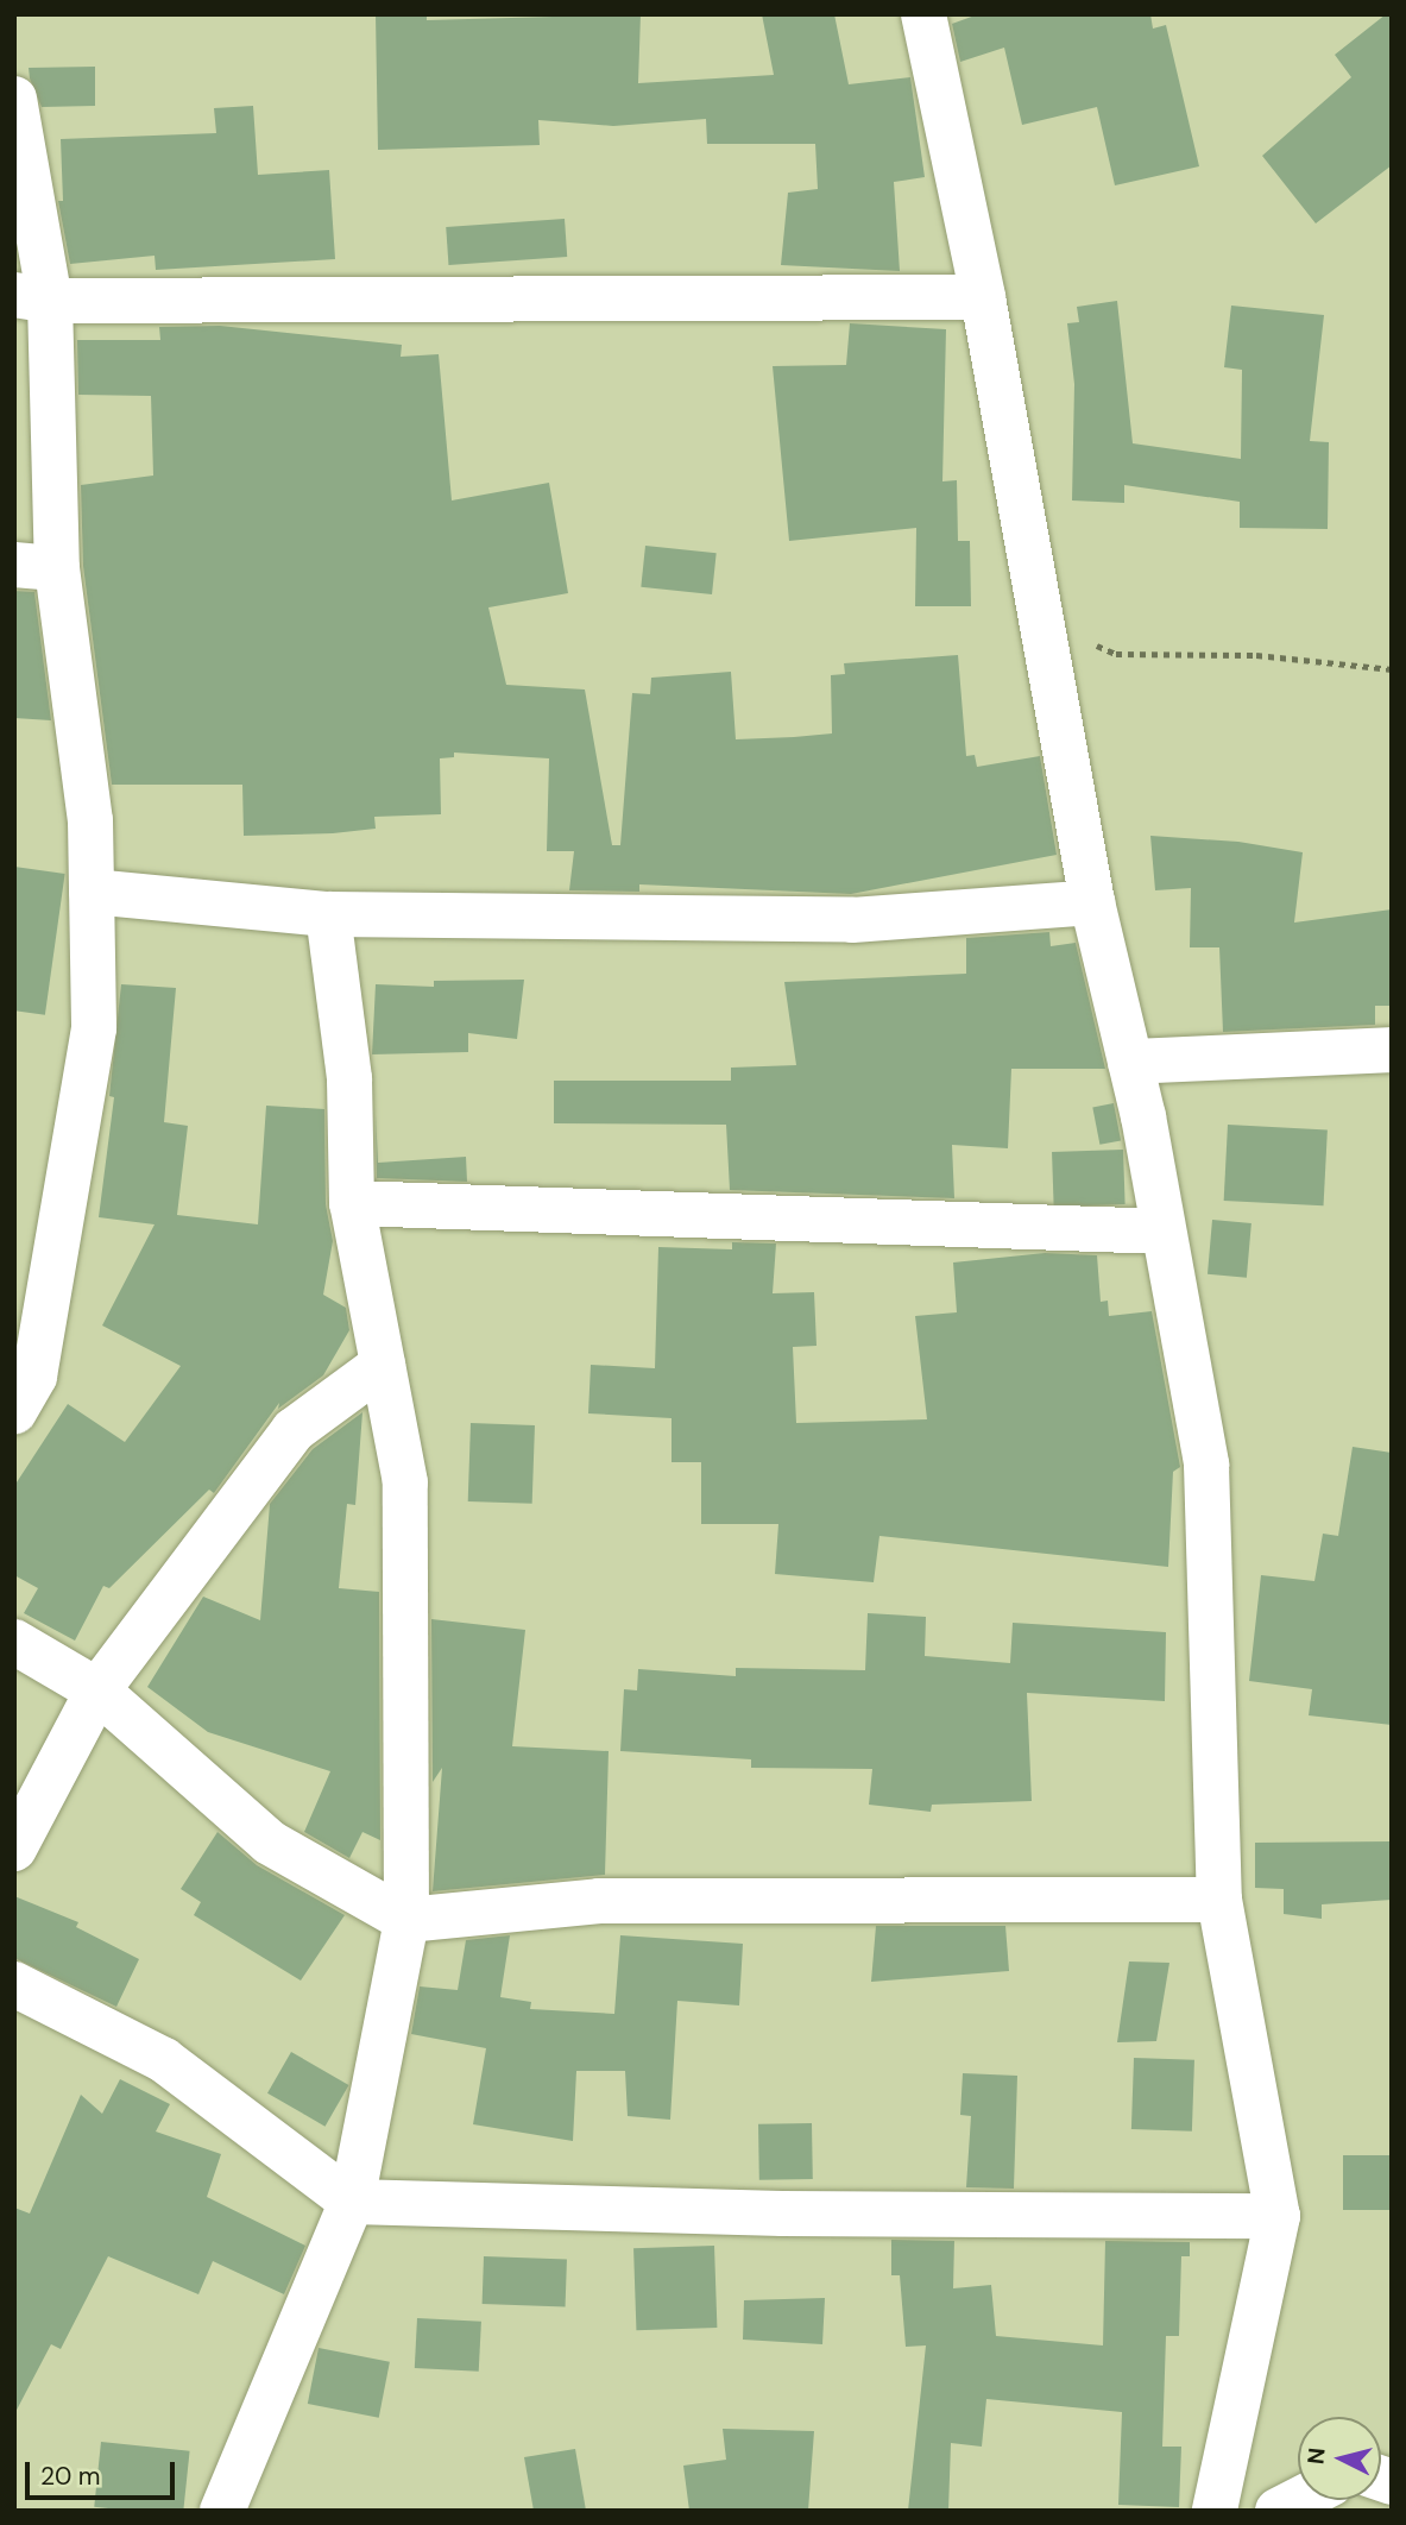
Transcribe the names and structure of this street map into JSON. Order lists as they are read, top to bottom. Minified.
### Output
{"scale_bar":"20 m","north":"left"}
